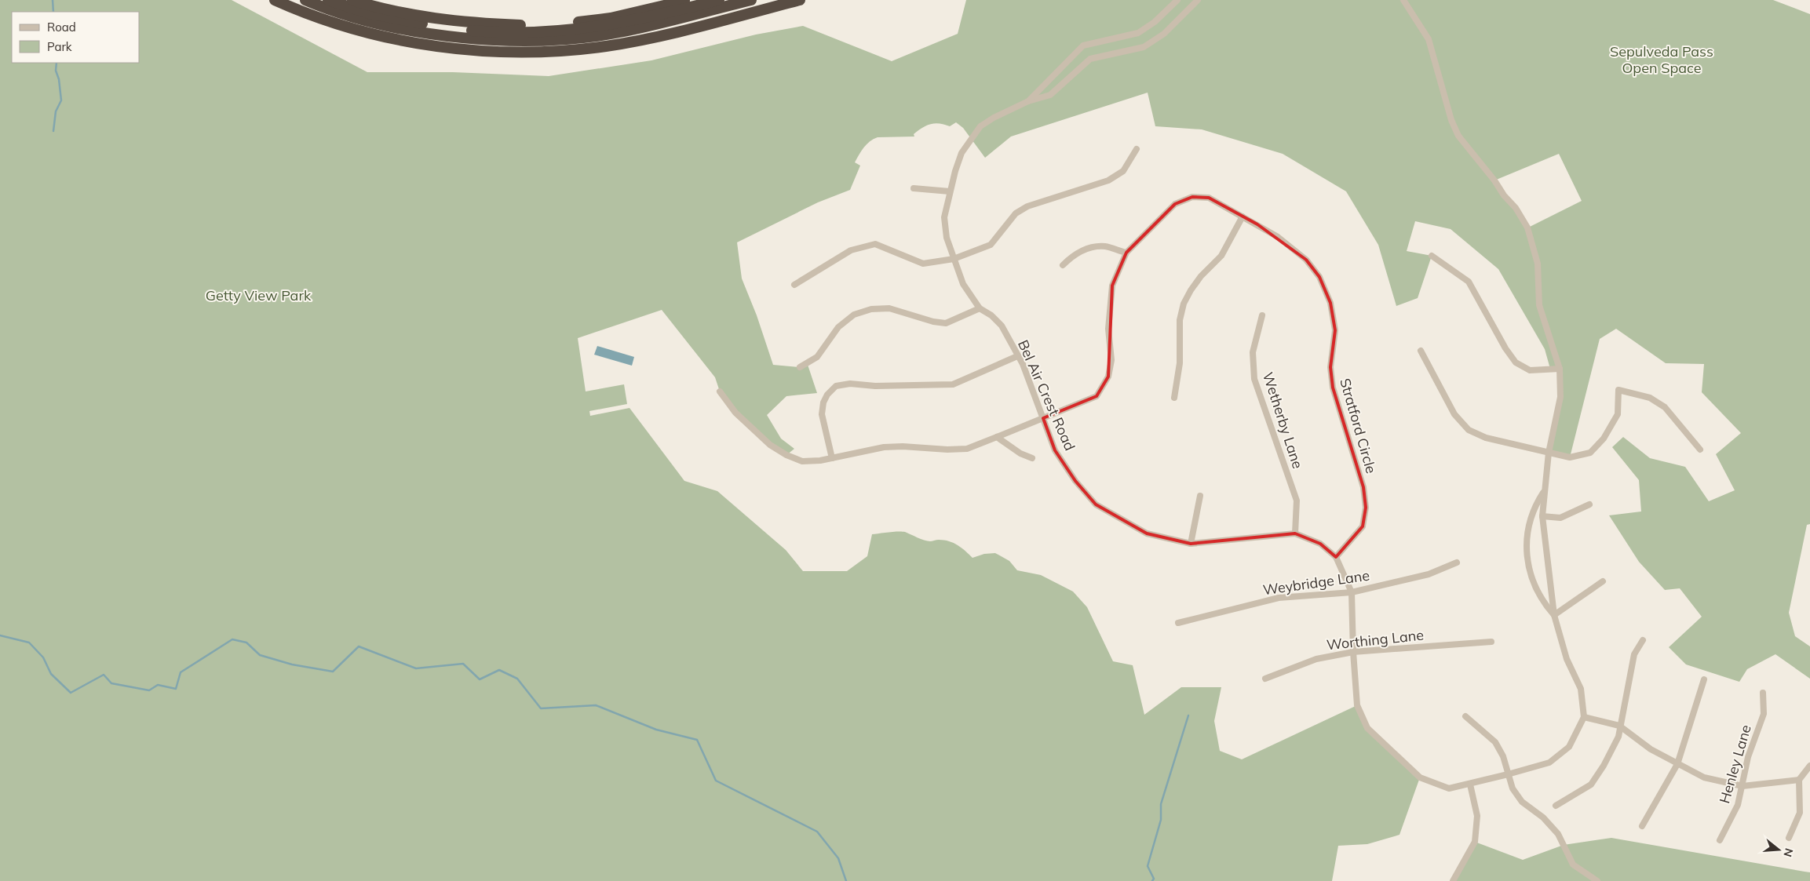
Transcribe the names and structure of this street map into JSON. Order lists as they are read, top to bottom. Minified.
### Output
{"streets":{"street":["Bel Air Crest Road","Wetherby Lane","Stratford Circle","Weybridge Lane","Worthing Lane","Henley Lane"]},"crossings":[["Bel Air Crest Road","Wetherby Lane"],["Bel Air Crest Road","Stratford Circle"],["Bel Air Crest Road","Weybridge Lane"],["Bel Air Crest Road","Worthing Lane"]],"parks":["Sepulveda Pass Open Space","Getty View Park"],"legend":["Road","Park"],"north":"right"}
